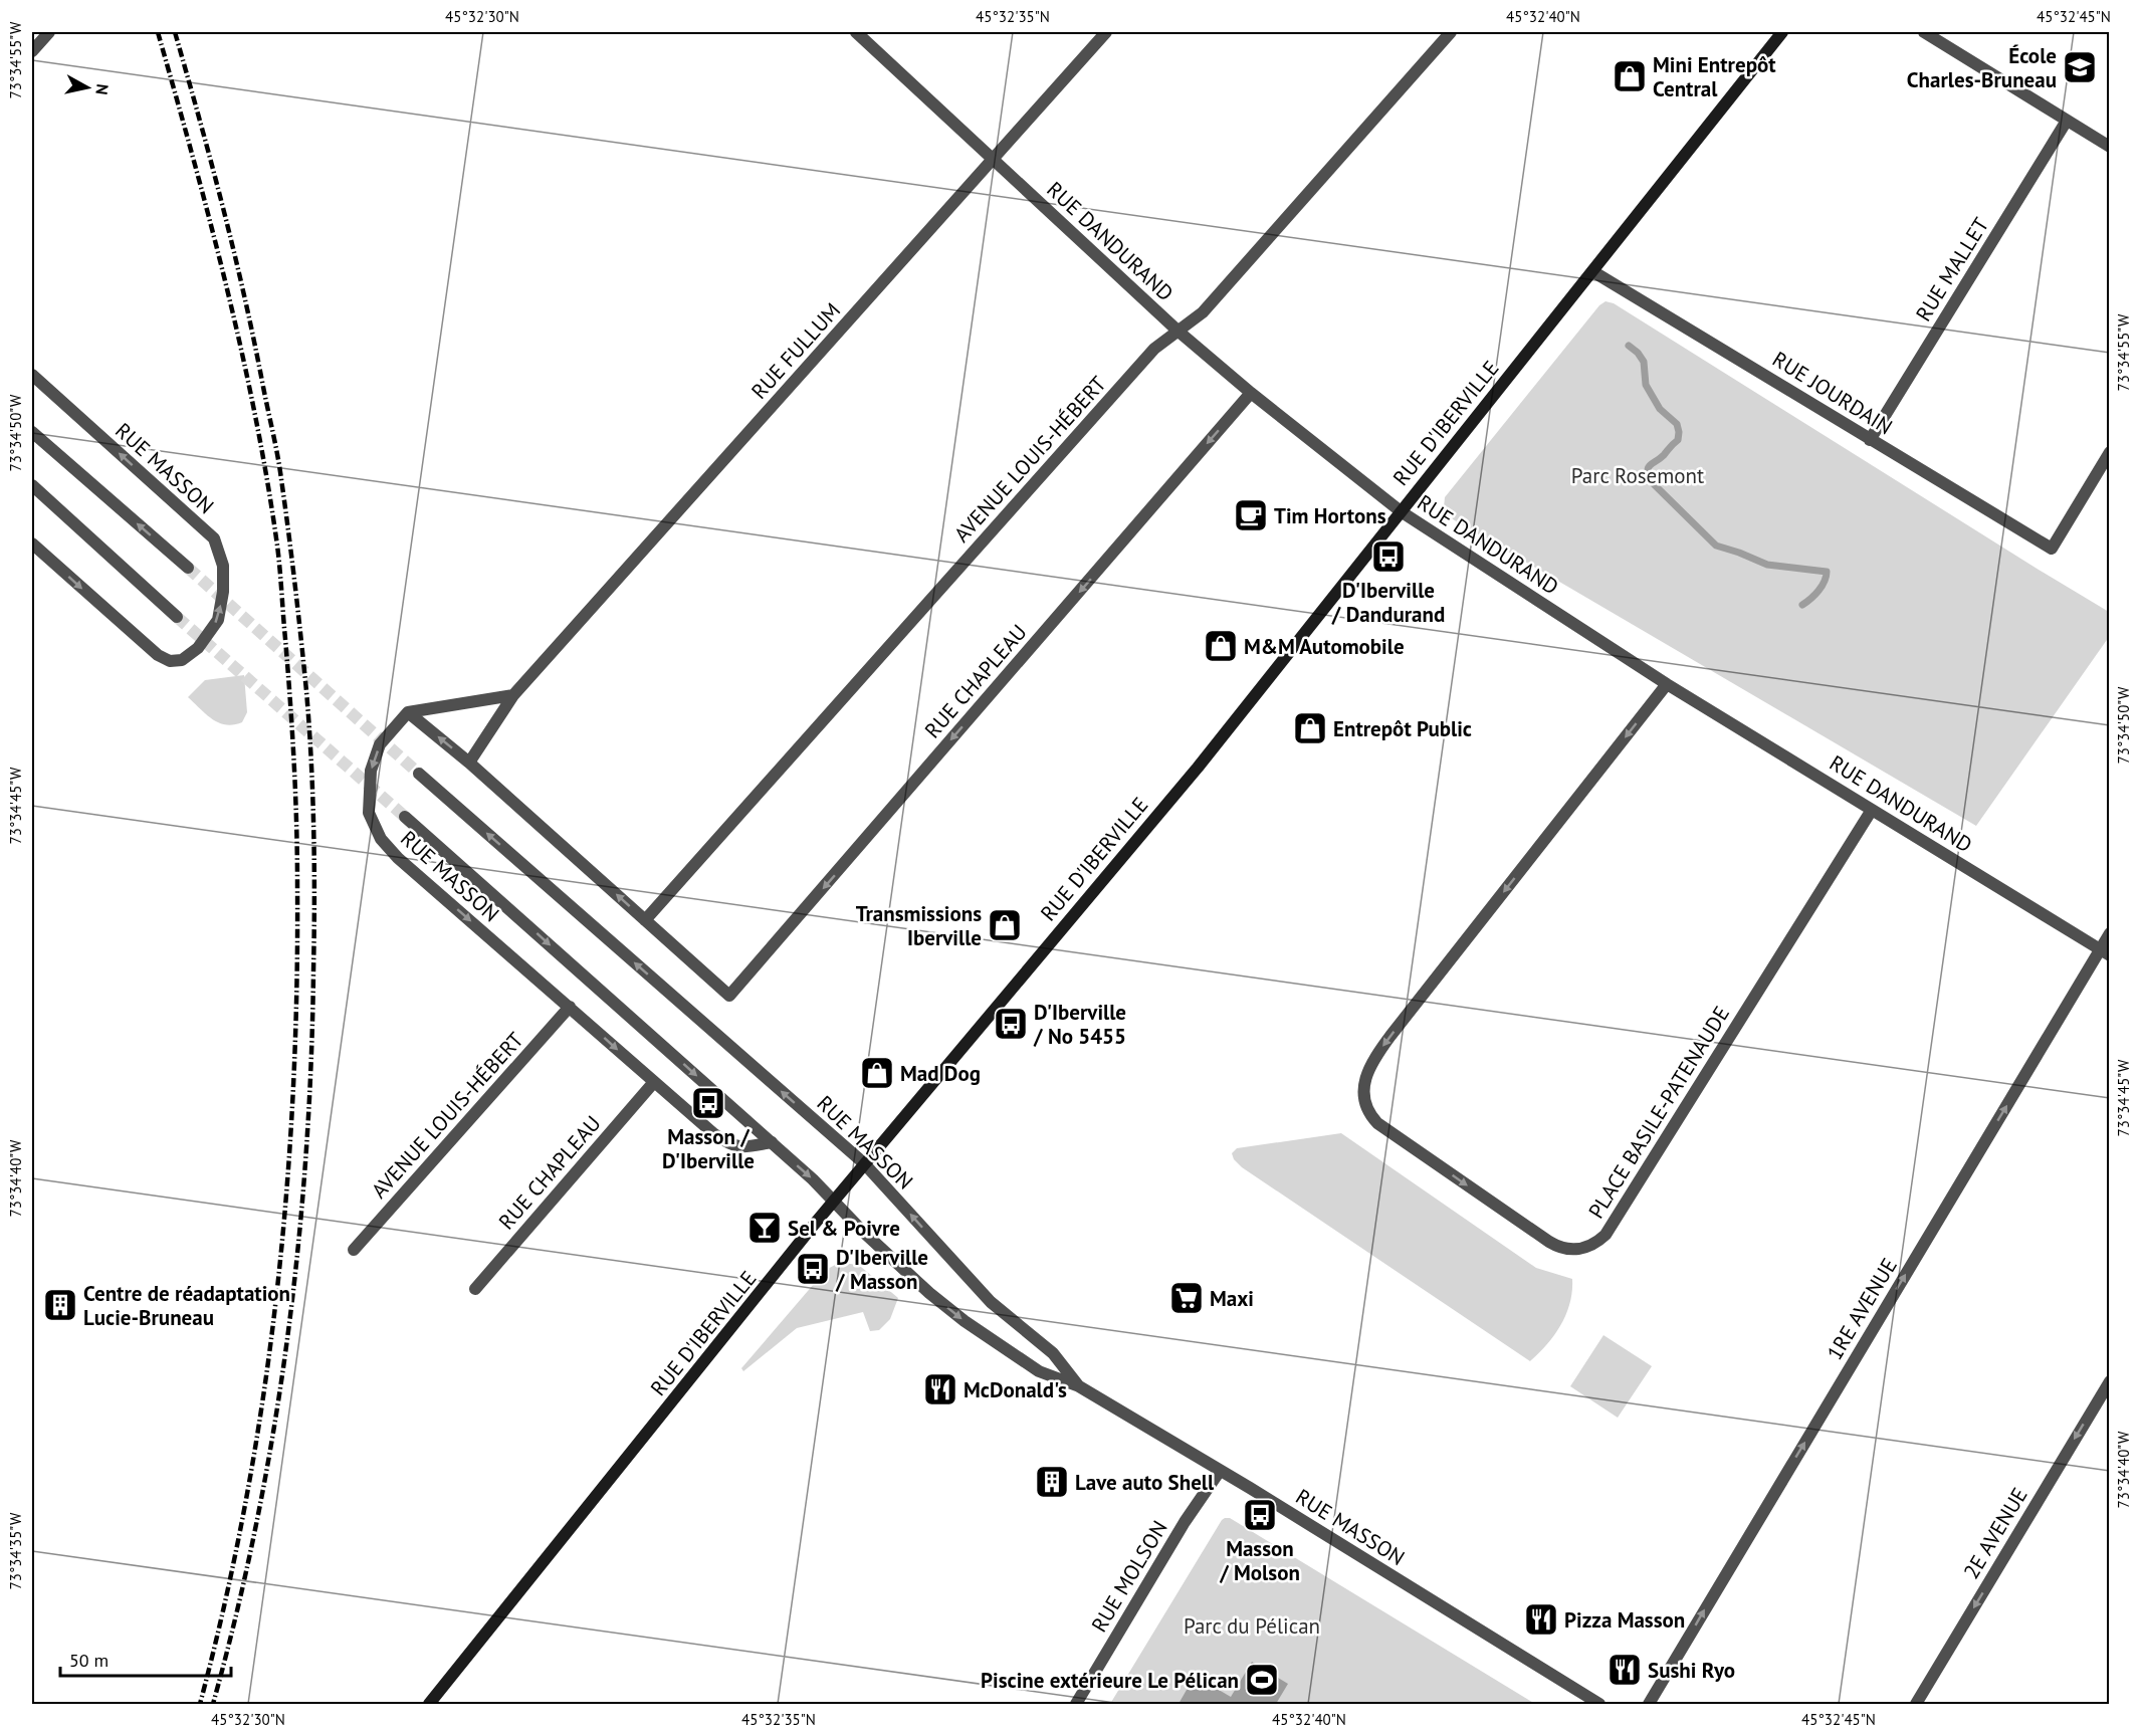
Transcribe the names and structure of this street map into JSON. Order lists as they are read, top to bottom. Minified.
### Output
{"streets":{"main road":["RUE D'IBERVILLE"],"street":["RUE DANDURAND","RUE MALLET","RUE FULLUM","RUE JOURDAIN","AVENUE LOUIS-HÉBERT","RUE MASSON","RUE CHAPLEAU","PLACE BASILE-PATENAUDE","1RE AVENUE","2E AVENUE","RUE MOLSON"]},"crossings":[["RUE DANDURAND","RUE FULLUM"],["RUE DANDURAND","RUE D'IBERVILLE"],["RUE DANDURAND","AVENUE LOUIS-HÉBERT"],["RUE DANDURAND","RUE CHAPLEAU"],["RUE DANDURAND","PLACE BASILE-PATENAUDE"],["RUE DANDURAND","1RE AVENUE"],["RUE MALLET","RUE JOURDAIN"],["RUE JOURDAIN","RUE D'IBERVILLE"],["RUE D'IBERVILLE","RUE MASSON"],["AVENUE LOUIS-HÉBERT","RUE MASSON"],["AVENUE LOUIS-HÉBERT","RUE CHAPLEAU"],["RUE MASSON","RUE CHAPLEAU"],["RUE MASSON","RUE MOLSON"]],"one_way":["RUE CHAPLEAU","1RE AVENUE","2E AVENUE"],"parks":["Parc Rosemont","Parc du Pélican"],"places":{"school or university":["École Charles-Bruneau"],"shop":["Mini Entrepôt Central","M&M Automobile","Entrepôt Public","Transmissions Iberville","Mad Dog"],"cafe":["Tim Hortons"],"bus stop":["D'Iberville / Dandurand","D'Iberville / No 5455","Masson / D'Iberville","D'Iberville / Masson","Masson / Molson"],"bar":["Sel & Poivre"],"supermarket":["Maxi"],"building":["Centre de réadaptation Lucie-Bruneau","Lave auto Shell"],"restaurant":["McDonald's","Pizza Masson","Sushi Ryo"],"sports":["Piscine extérieure Le Pélican"]},"scale_bar":"50 m","north":"right","coordinates":["45°32'30\"N","45°32'35\"N","45°32'40\"N","45°32'45\"N","73°34'55\"W","73°34'50\"W","73°34'45\"W","73°34'40\"W","73°34'35\"W"]}
